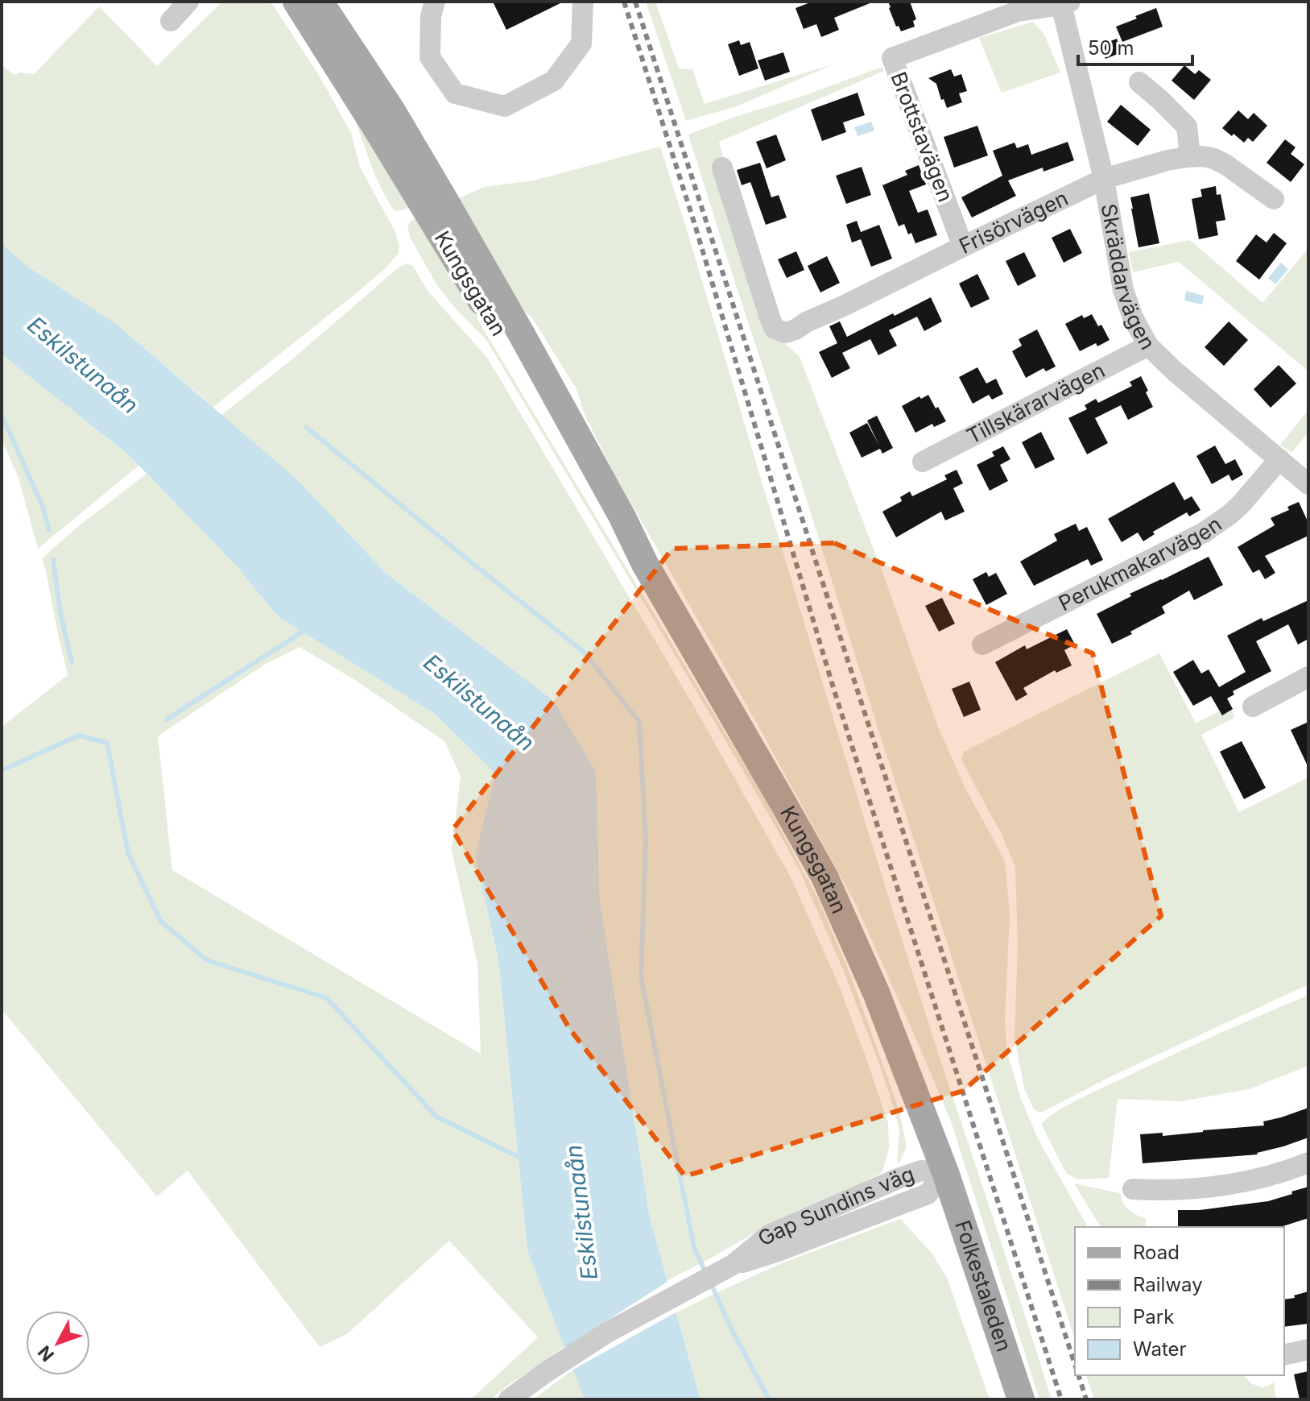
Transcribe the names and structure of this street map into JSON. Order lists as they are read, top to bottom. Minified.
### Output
{"streets":{"main road":["Kungsgatan","Folkestaleden"],"street":["Brottstavägen","Frisörvägen","Skräddarvägen","Tillskärarvägen","Perukmakarvägen","Gap Sundins väg"]},"crossings":[["Brottstavägen","Frisörvägen"],["Brottstavägen","Skräddarvägen"],["Frisörvägen","Skräddarvägen"],["Skräddarvägen","Tillskärarvägen"],["Skräddarvägen","Perukmakarvägen"],["Kungsgatan","Gap Sundins väg"],["Kungsgatan","Folkestaleden"],["Gap Sundins väg","Folkestaleden"]],"water":["Eskilstunaån"],"legend":["Road","Railway","Park","Water"],"scale_bar":"50 m","north":"bottom left"}
